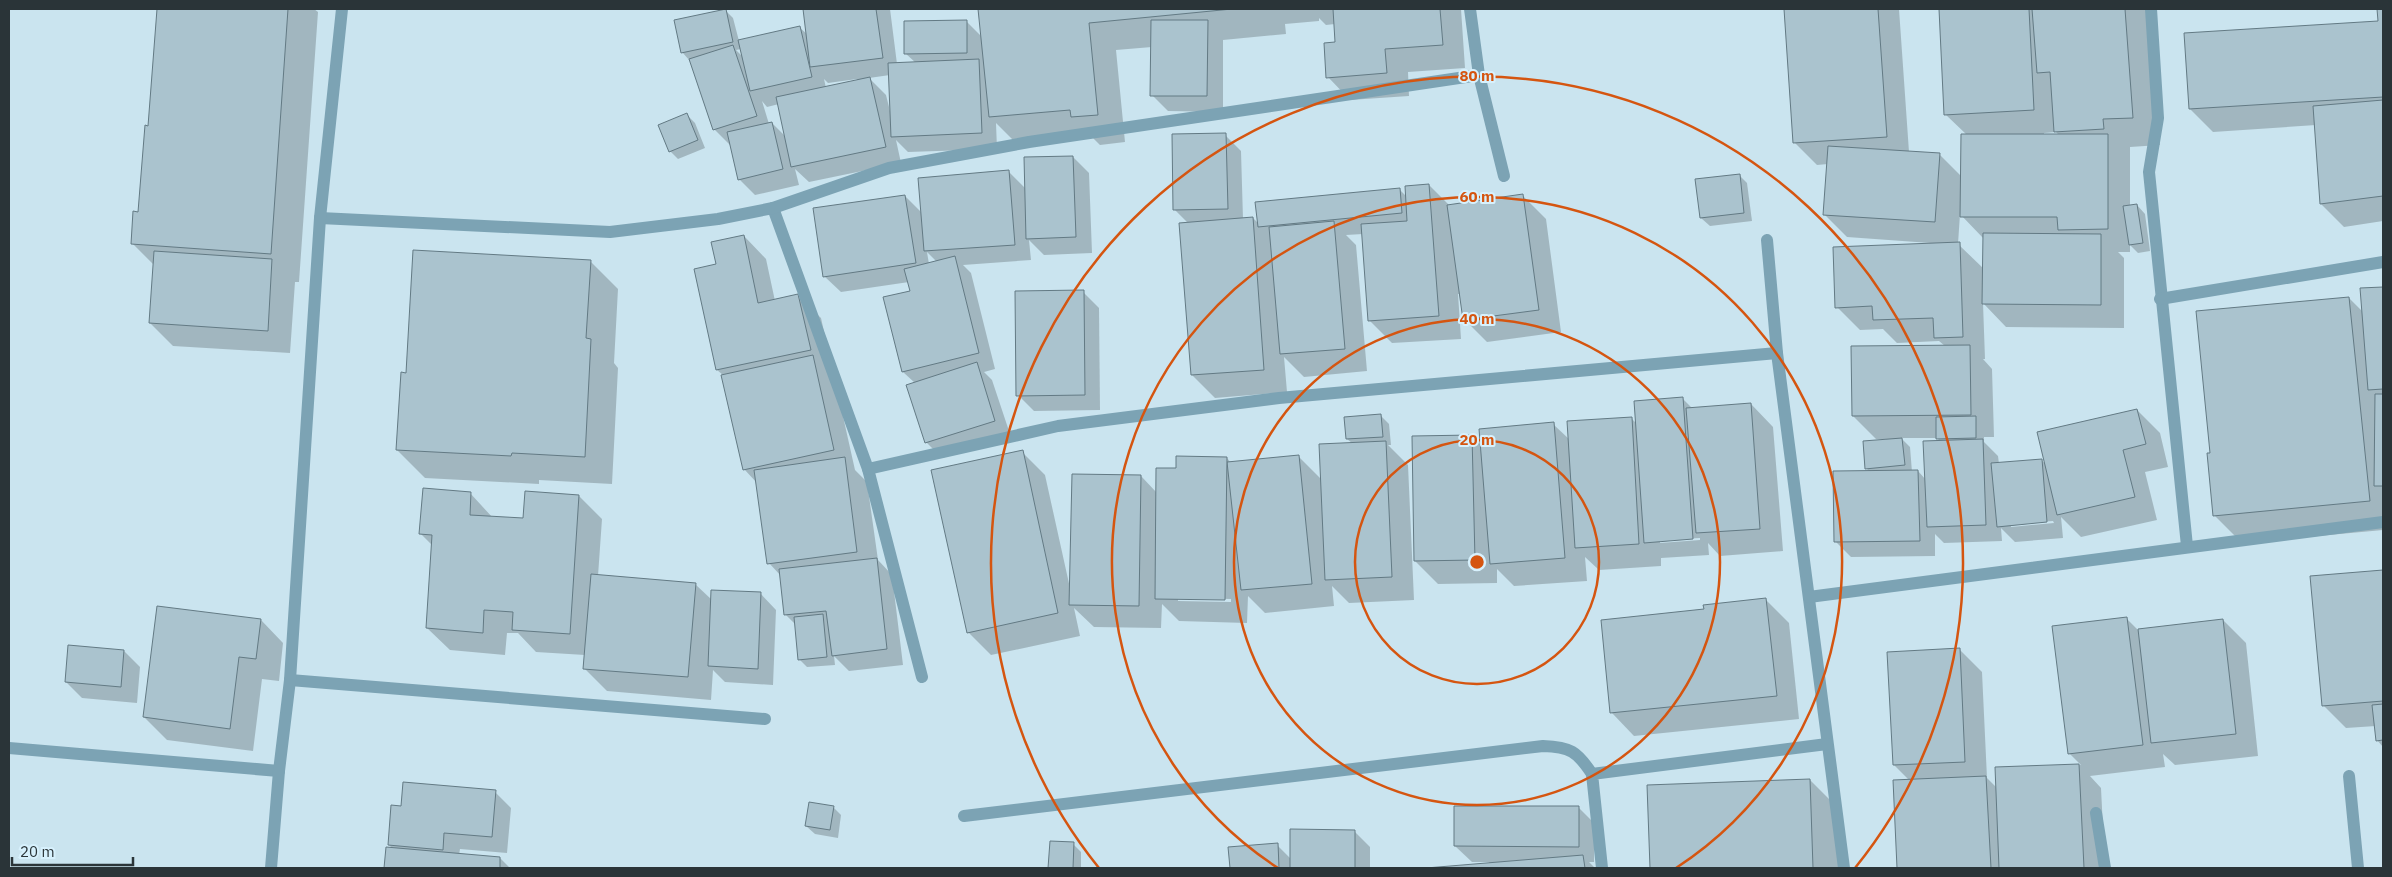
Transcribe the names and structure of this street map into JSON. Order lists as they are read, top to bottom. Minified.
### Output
{"scale_bar":"20 m","rings":["80 m","60 m","40 m","20 m"]}
